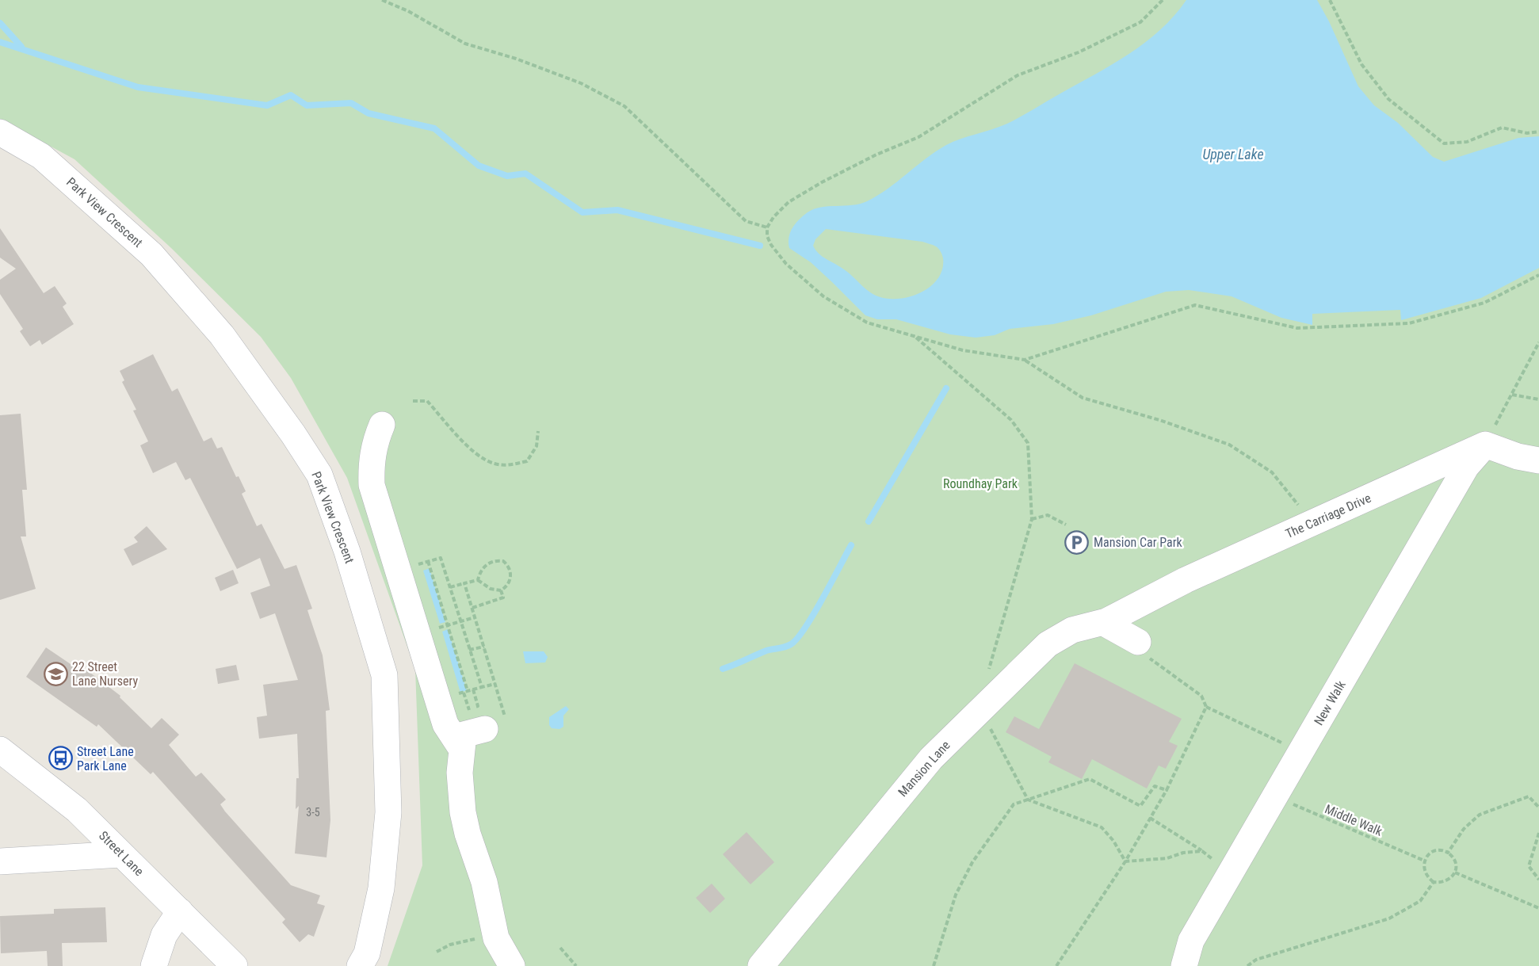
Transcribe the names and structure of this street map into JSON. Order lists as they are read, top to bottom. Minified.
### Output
{"streets":{"street":["Park View Crescent","The Carriage Drive","New Walk","Mansion Lane","Street Lane"],"path":["Middle Walk"]},"crossings":[["The Carriage Drive","New Walk"],["The Carriage Drive","Mansion Lane"],["New Walk","Middle Walk"]],"water":["Upper Lake"],"parks":["Roundhay Park"],"places":{"parking":["Mansion Car Park"],"school or university":["22 Street Lane Nursery"],"bus stop":["Street Lane Park Lane"]},"house_numbers":["3-5"]}
